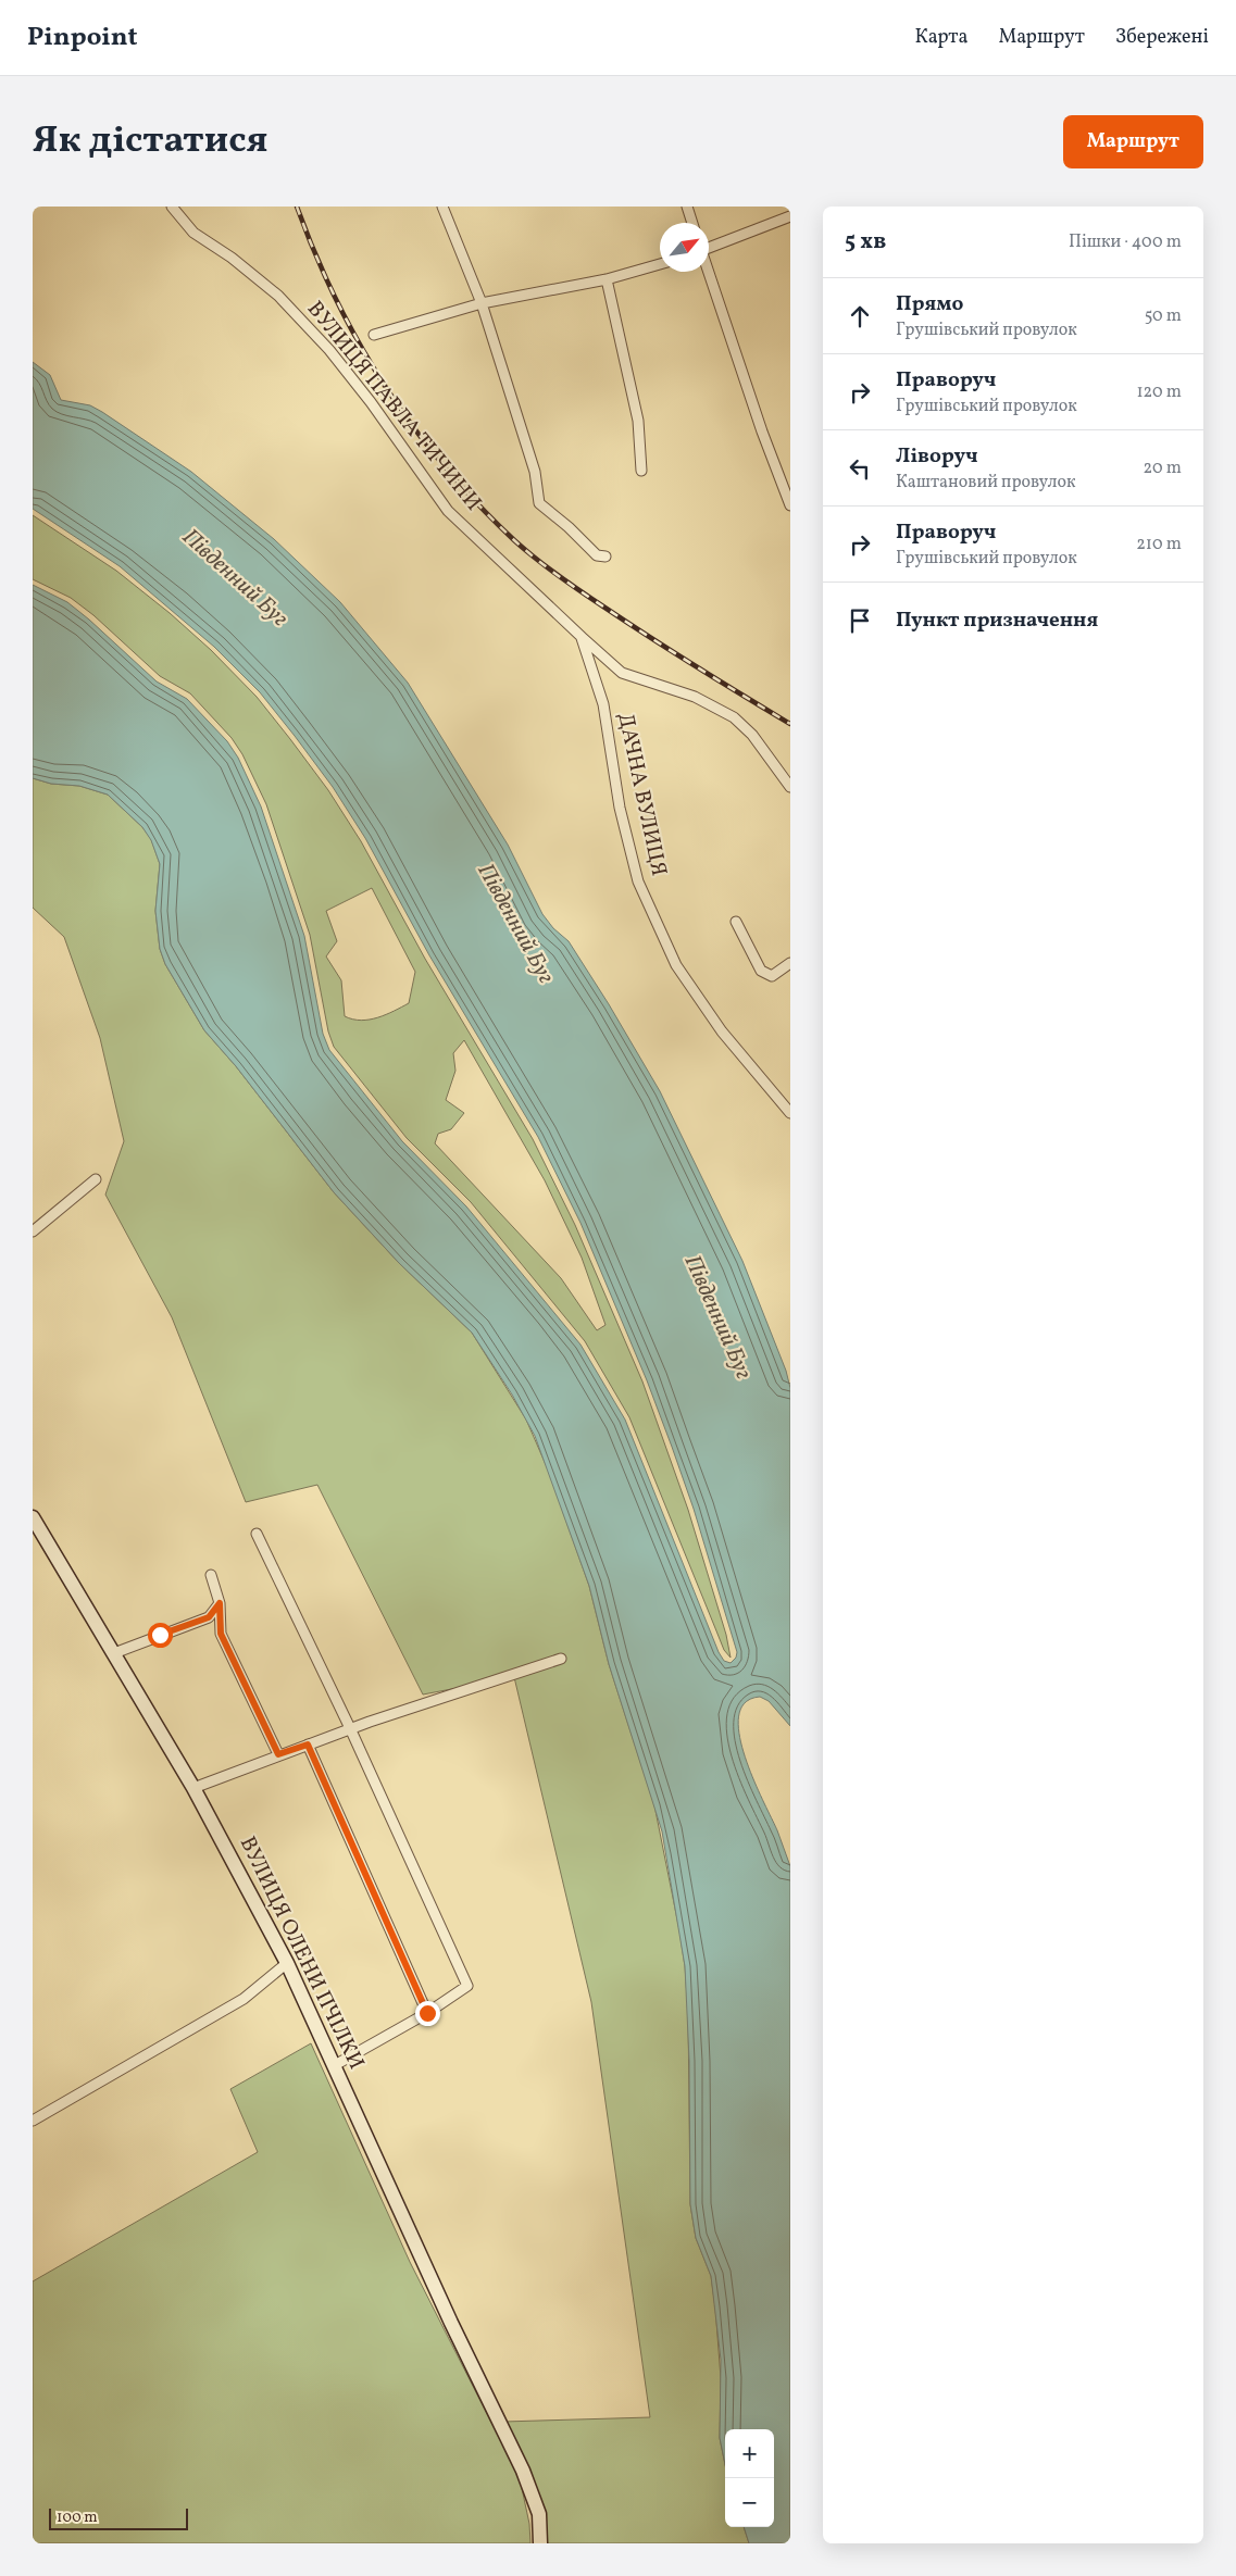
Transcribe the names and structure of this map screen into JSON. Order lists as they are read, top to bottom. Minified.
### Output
{"streets":{"street":["ВУЛИЦЯ ПАВЛА ТИЧИНИ","ДАЧНА ВУЛИЦЯ","ВУЛИЦЯ ОЛЕНИ ПЧІЛКИ"]},"crossings":[["ВУЛИЦЯ ПАВЛА ТИЧИНИ","ДАЧНА ВУЛИЦЯ"]],"water":["Південний Буг"],"scale_bar":"100 m","north":"top right","page":{"header":"Pinpoint","nav":["Карта","Маршрут","Збережені"],"title":"Як дістатися","buttons":"Маршрут","heading":["5 хв","Пішки · 400 m"],"list":[["Прямо","Грушівський провулок","50 m"],["Праворуч","Грушівський провулок","120 m"],["Ліворуч","Каштановий провулок","20 m"],["Праворуч","Грушівський провулок","210 m"],"Пункт призначення"],"map_buttons":["+","−"],"scale":"100 m"}}
